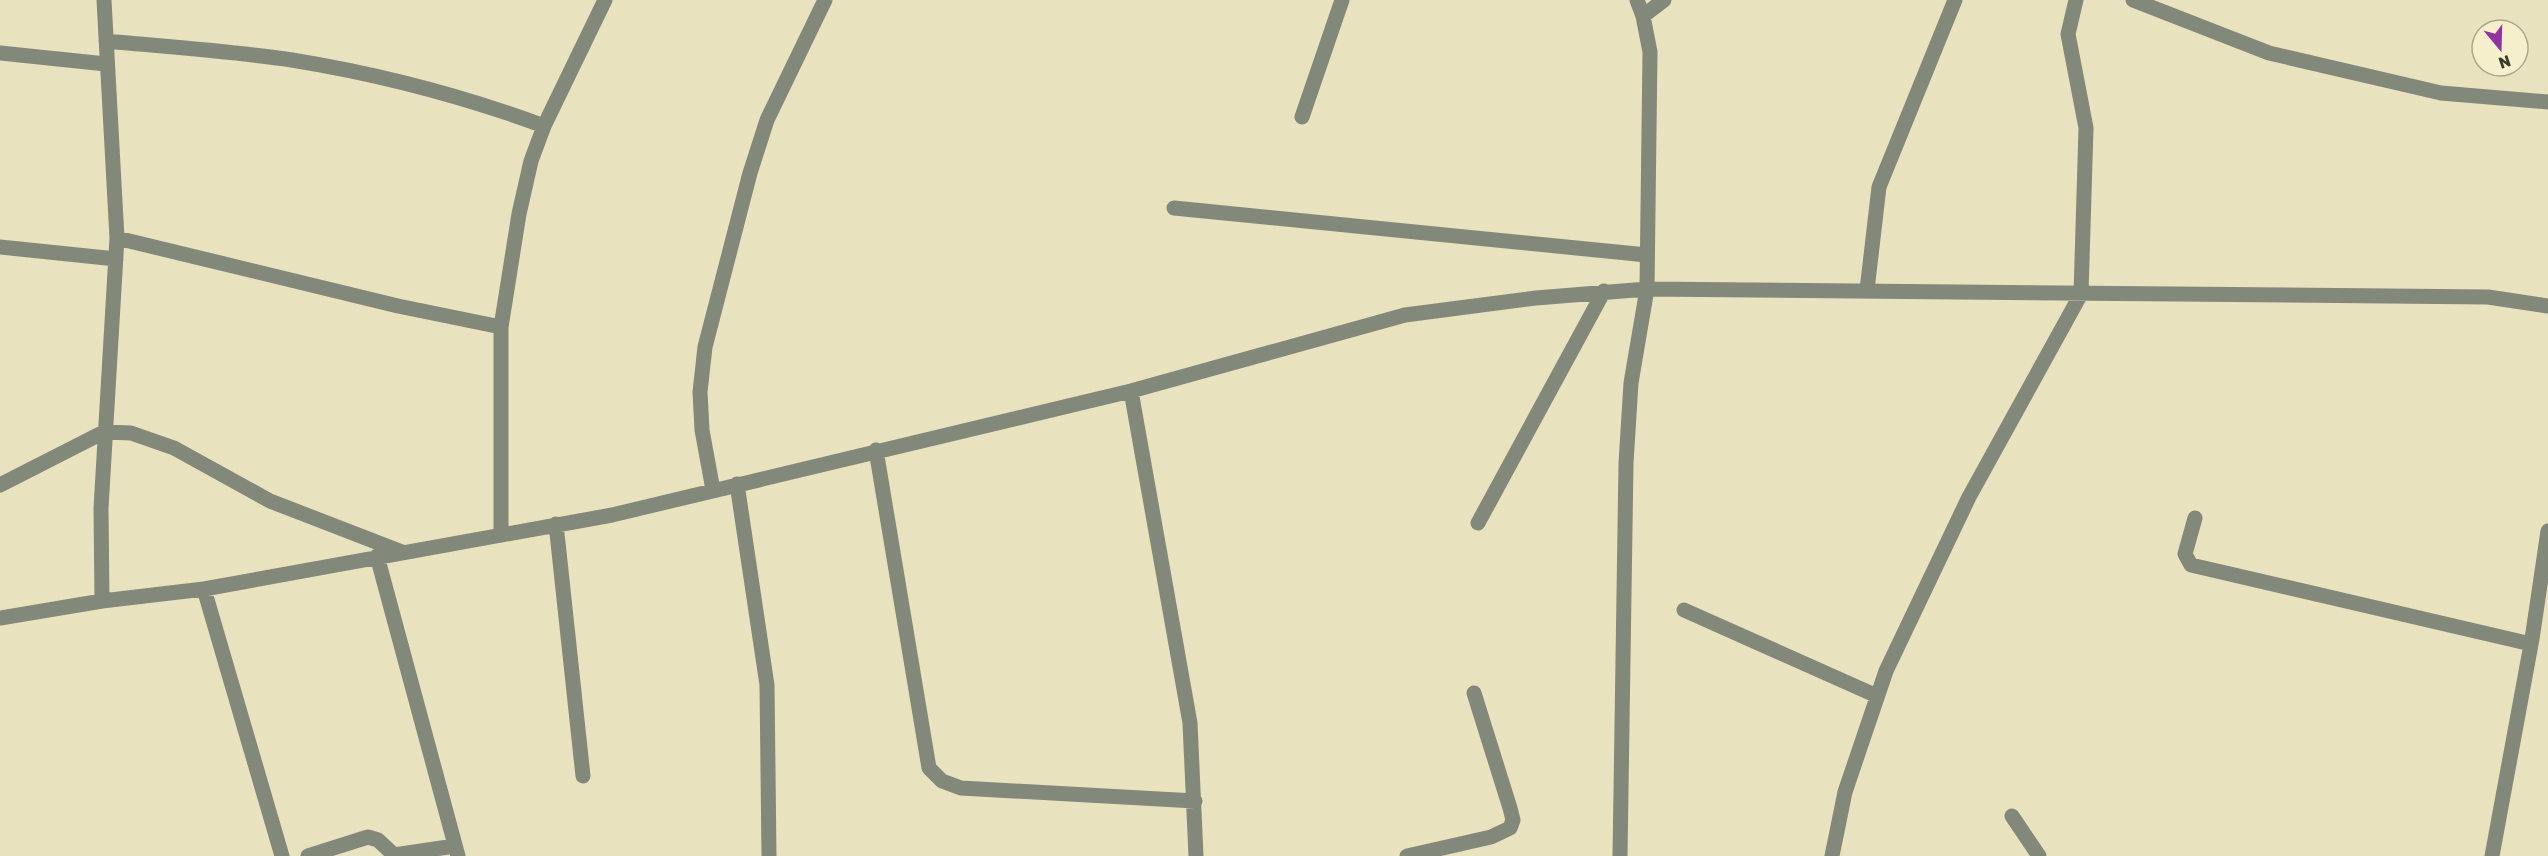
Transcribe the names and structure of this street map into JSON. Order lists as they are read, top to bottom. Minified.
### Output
{"north":"bottom"}
